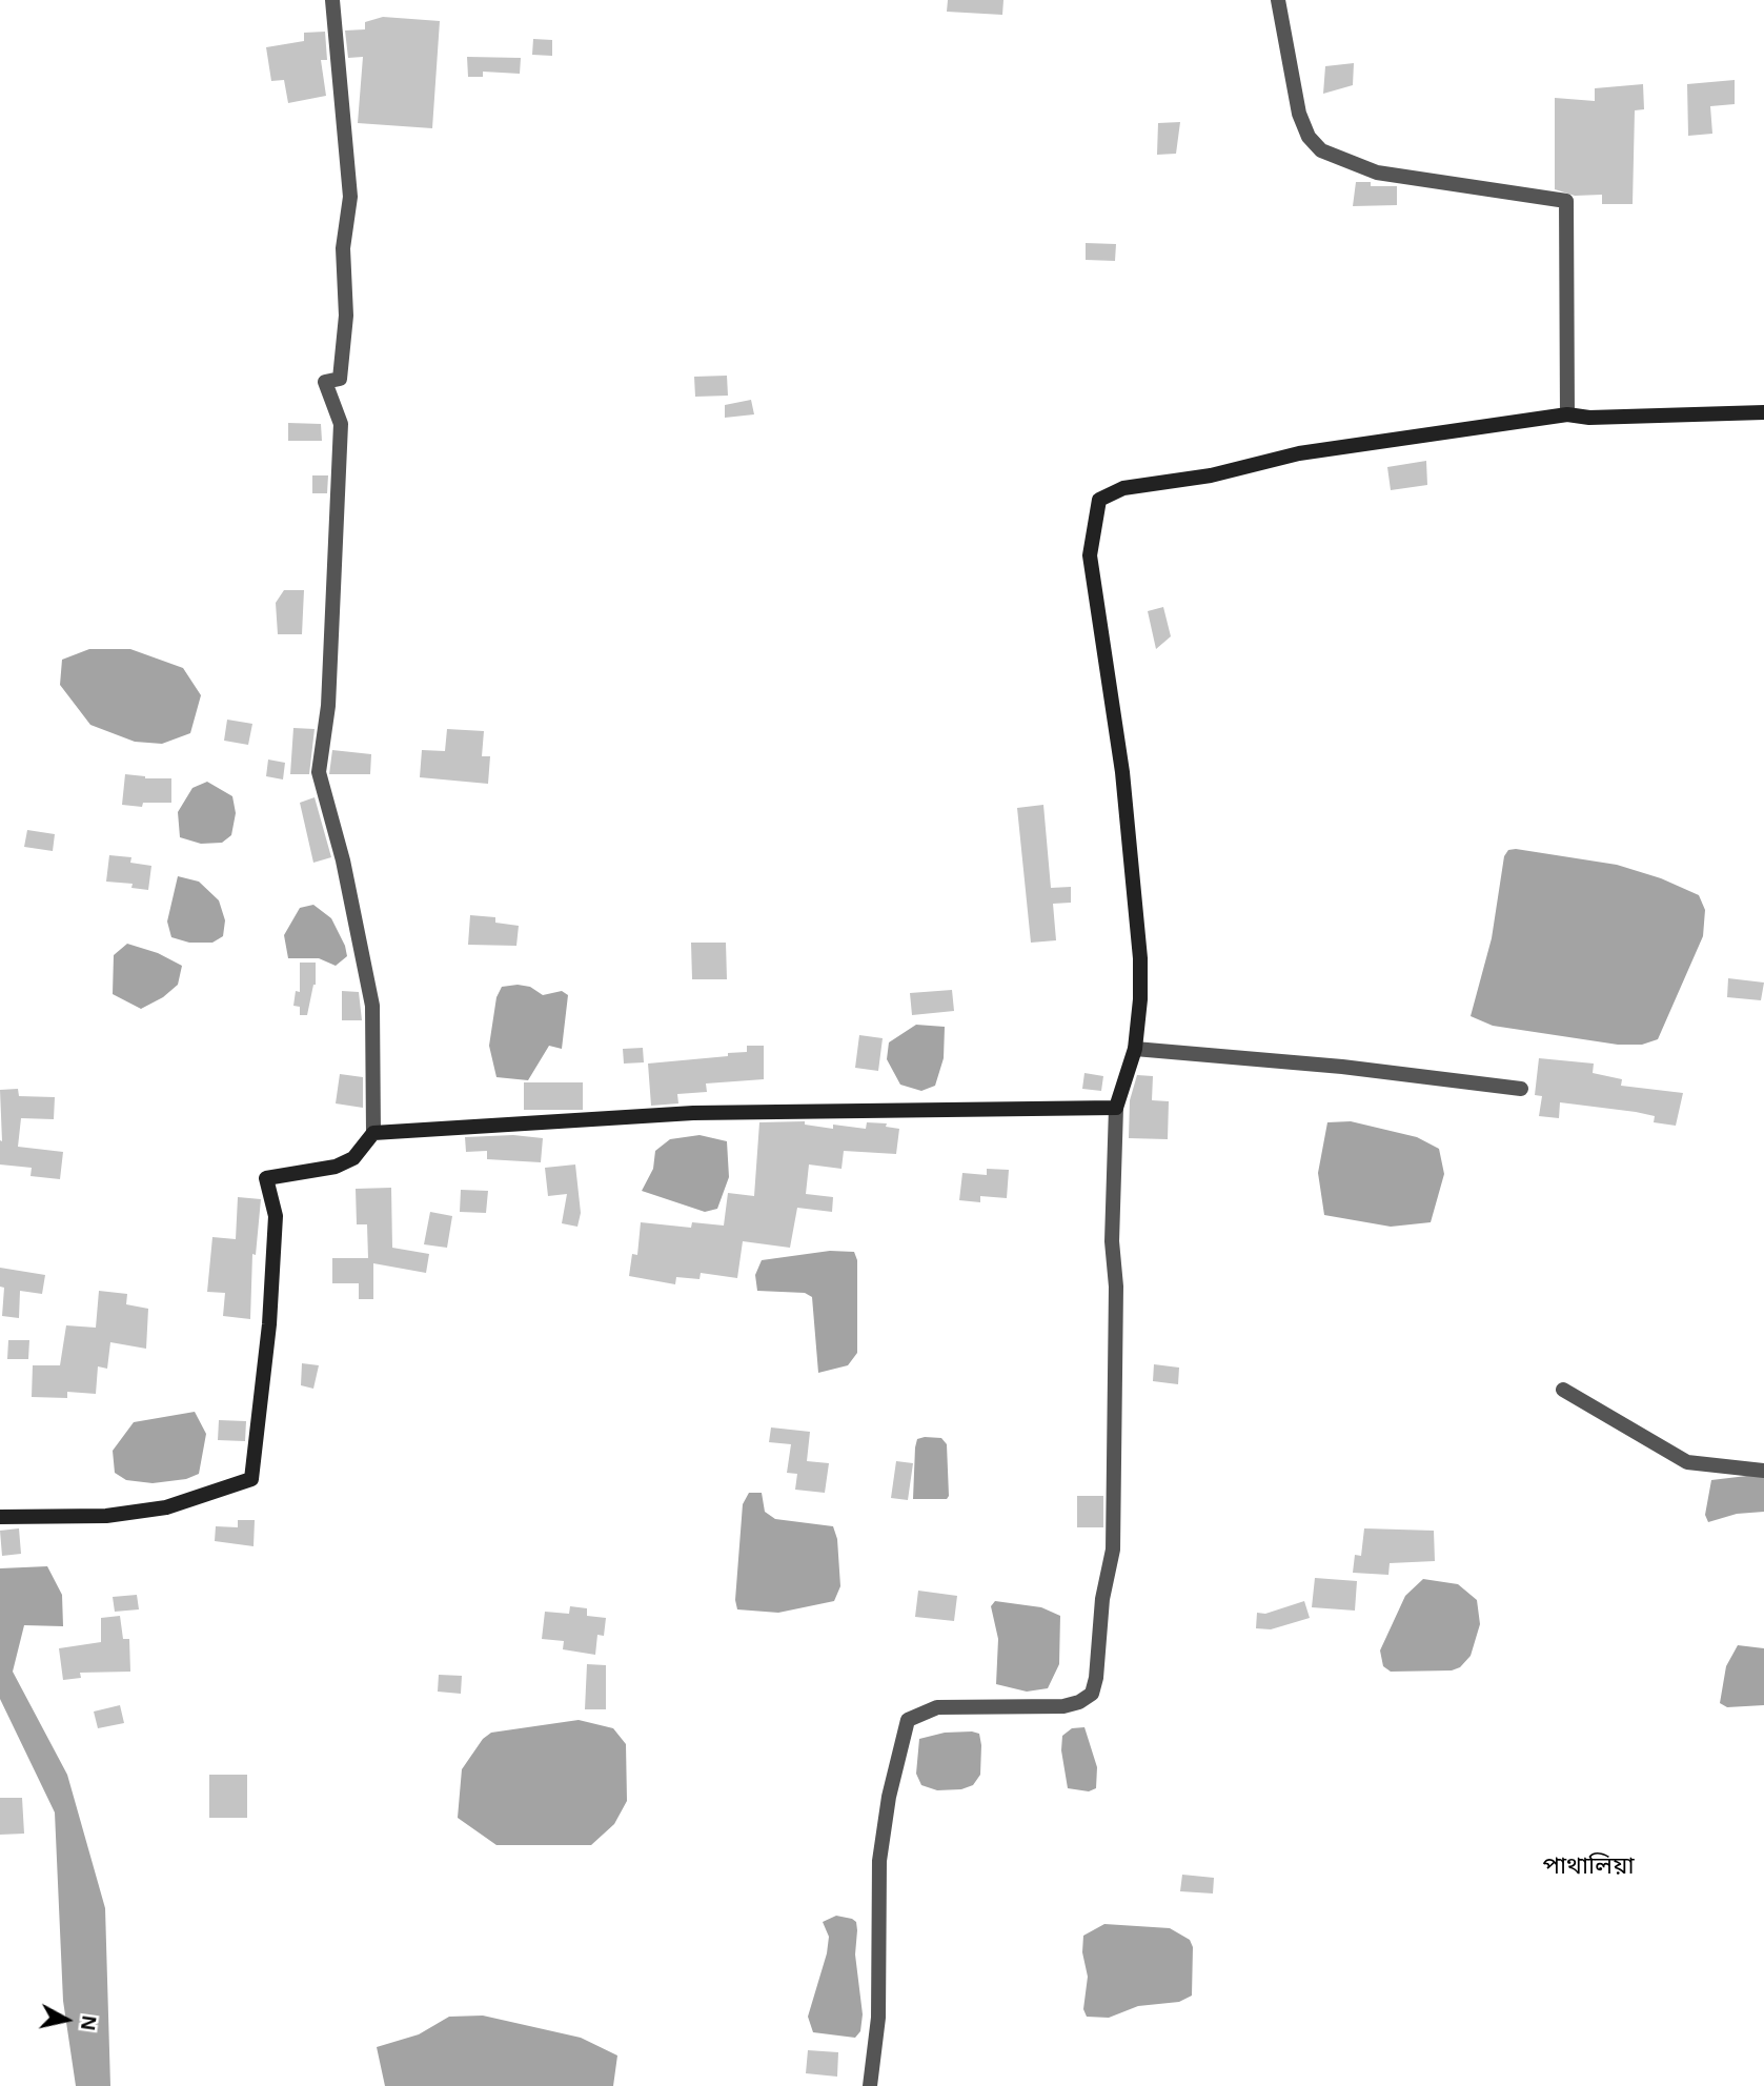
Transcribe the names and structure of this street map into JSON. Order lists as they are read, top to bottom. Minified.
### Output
{"districts":["পাথালিয়া"],"north":"right"}
